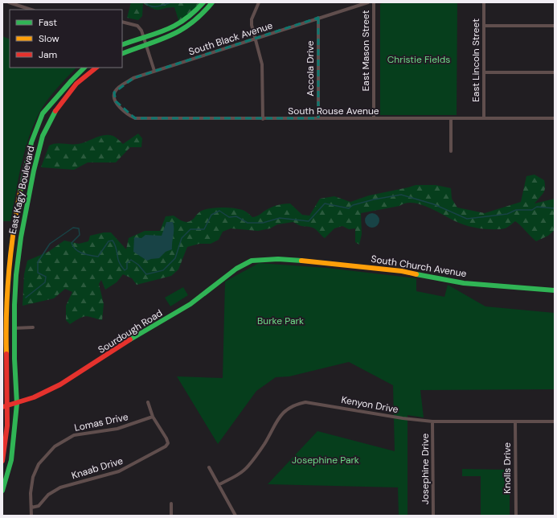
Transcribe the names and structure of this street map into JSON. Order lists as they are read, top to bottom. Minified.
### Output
{"streets":{"main road":["East Kagy Boulevard","South Church Avenue","Sourdough Road"],"street":["South Black Avenue","East Mason Street","East Lincoln Street","Accola Drive","South Rouse Avenue","Kenyon Drive","Lomas Drive","Knaab Drive","Knolls Drive","Josephine Drive"]},"crossings":[["South Black Avenue","Accola Drive"],["South Black Avenue","South Rouse Avenue"],["East Mason Street","South Rouse Avenue"],["East Lincoln Street","South Rouse Avenue"],["Accola Drive","South Rouse Avenue"],["East Kagy Boulevard","Sourdough Road"],["South Church Avenue","Sourdough Road"],["Kenyon Drive","Knolls Drive"],["Kenyon Drive","Josephine Drive"],["Lomas Drive","Knaab Drive"]],"parks":["Christie Fields","Burke Park","Josephine Park"],"legend":["Fast","Slow","Jam"]}
